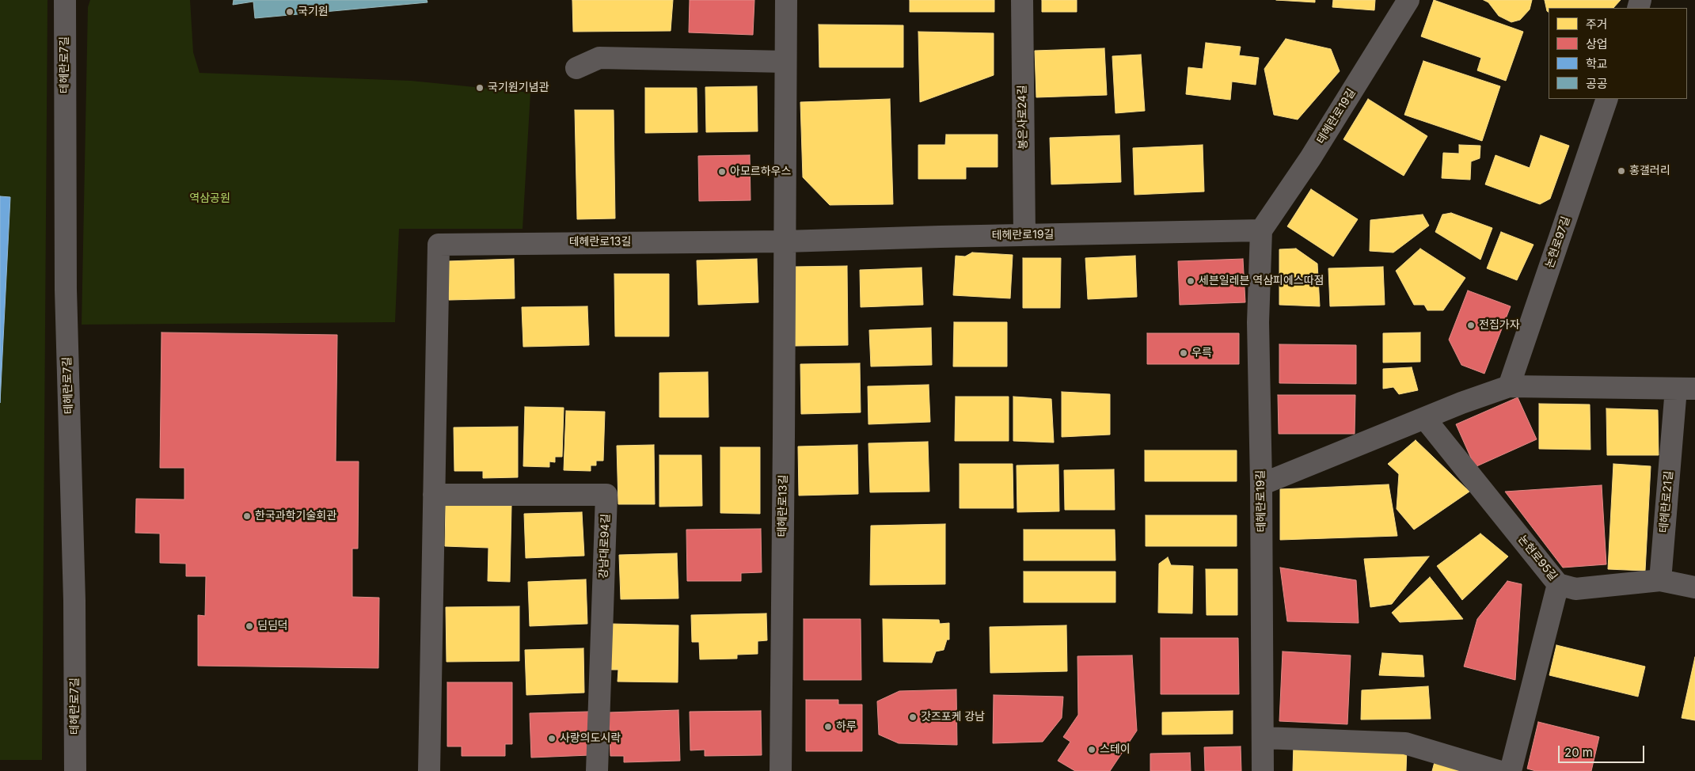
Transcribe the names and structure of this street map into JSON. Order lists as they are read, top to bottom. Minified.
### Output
{"streets":{"street":["테헤란로7길","테헤란로19길","봉은사로24길","테헤란로13길","논현로97길","테헤란로21길","강남대로94길","논현로95길"]},"crossings":[["테헤란로19길","봉은사로24길"],["테헤란로19길","테헤란로13길"],["테헤란로13길","강남대로94길"]],"parks":["역삼공원"],"places":["국기원","국기원기념관","홍갤러리","아모르하우스","세븐일레븐 역삼피에스따점","전집가자","우륵","한국과학기술회관","딤딤덕","갓즈포케 강남","하루","사랑의도시락","스테이"],"legend":["주거","상업","학교","공공"],"scale_bar":"20 m"}
